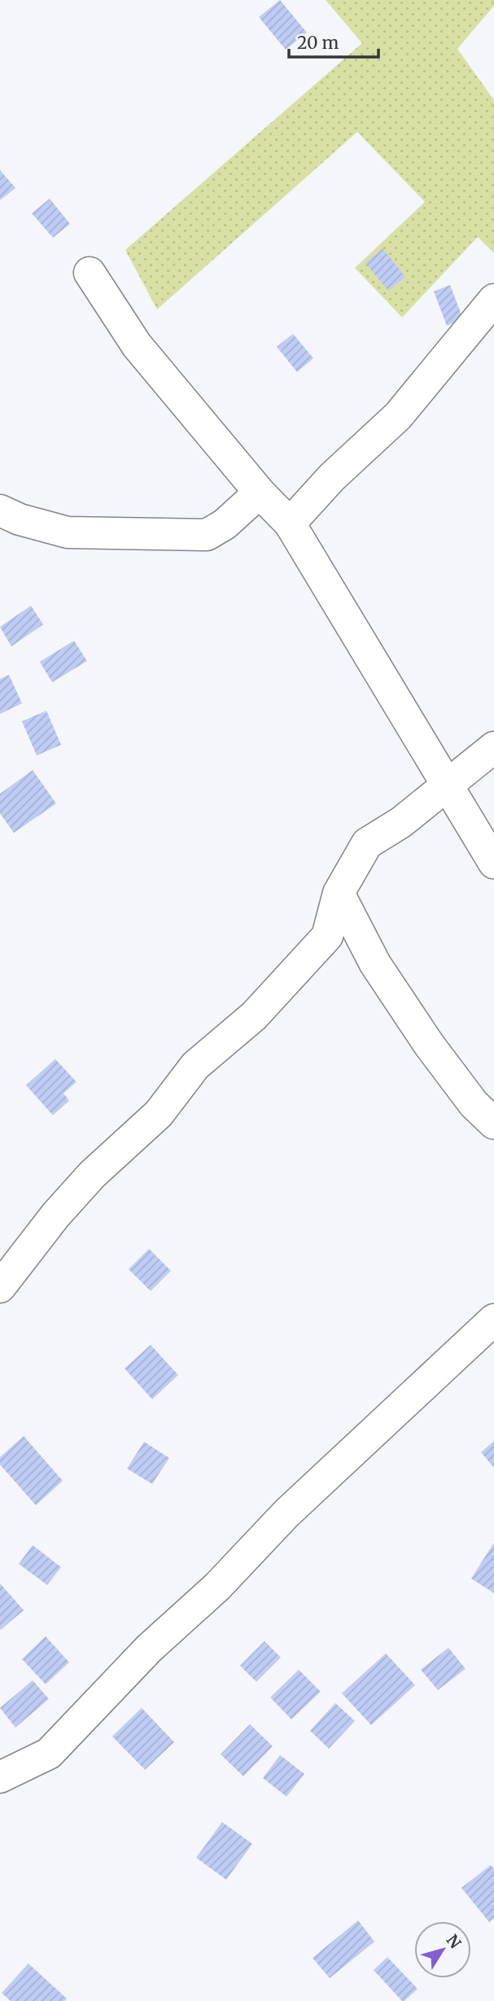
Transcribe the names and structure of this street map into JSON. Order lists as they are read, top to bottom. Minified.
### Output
{"scale_bar":"20 m","north":"top right"}
